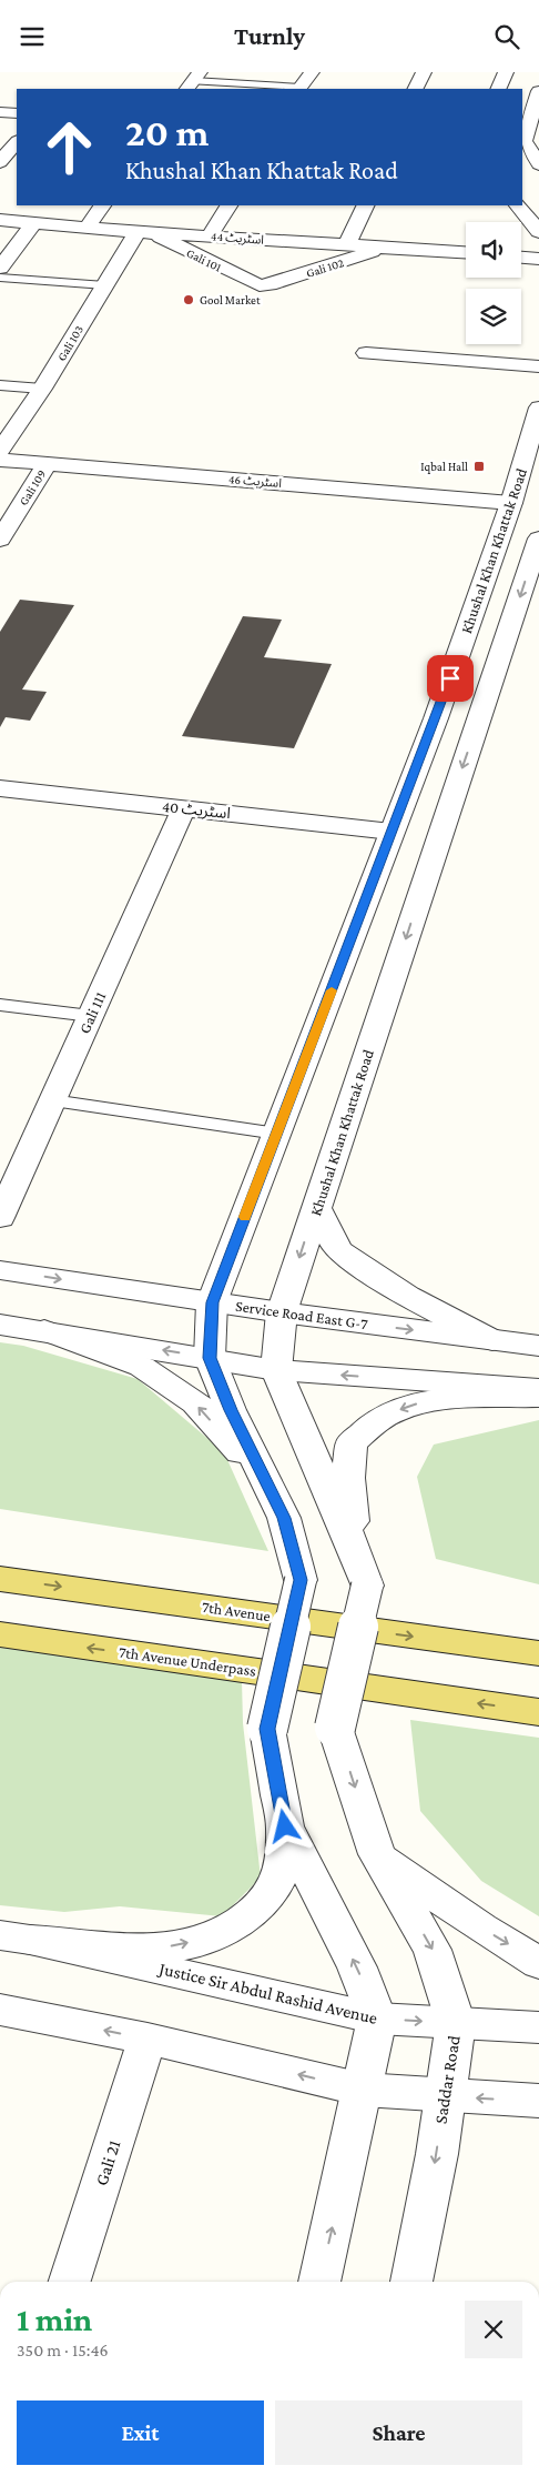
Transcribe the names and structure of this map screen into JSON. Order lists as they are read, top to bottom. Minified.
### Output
{"streets":{"main road":["7th Avenue","7th Avenue Underpass"],"street":["اسٹریٹ 44","Gali 101","Gali 102","Gali 103","اسٹریٹ 46","Gali 109","Khushal Khan Khattak Road","اسٹریٹ 40","Gali 111","Service Road East G-7","Justice Sir Abdul Rashid Avenue","Saddar Road","Gali 21"]},"crossings":[["اسٹریٹ 44","Gali 101"],["اسٹریٹ 44","Gali 102"],["اسٹریٹ 44","Gali 103"],["Gali 101","Gali 102"],["Gali 101","Gali 103"],["اسٹریٹ 46","Gali 109"],["اسٹریٹ 46","Khushal Khan Khattak Road"],["Khushal Khan Khattak Road","اسٹریٹ 40"],["Khushal Khan Khattak Road","Service Road East G-7"],["Khushal Khan Khattak Road","Saddar Road"],["اسٹریٹ 40","Gali 111"],["Justice Sir Abdul Rashid Avenue","Saddar Road"]],"one_way":["7th Avenue","7th Avenue Underpass"],"places":{"other":["Gool Market"],"transit":["Iqbal Hall"]},"page":{"header":"Turnly","turn":["20 m","Khushal Khan Khattak Road"],"heading":["1 min","350 m · 15:46"],"buttons":["Exit","Share"]}}
